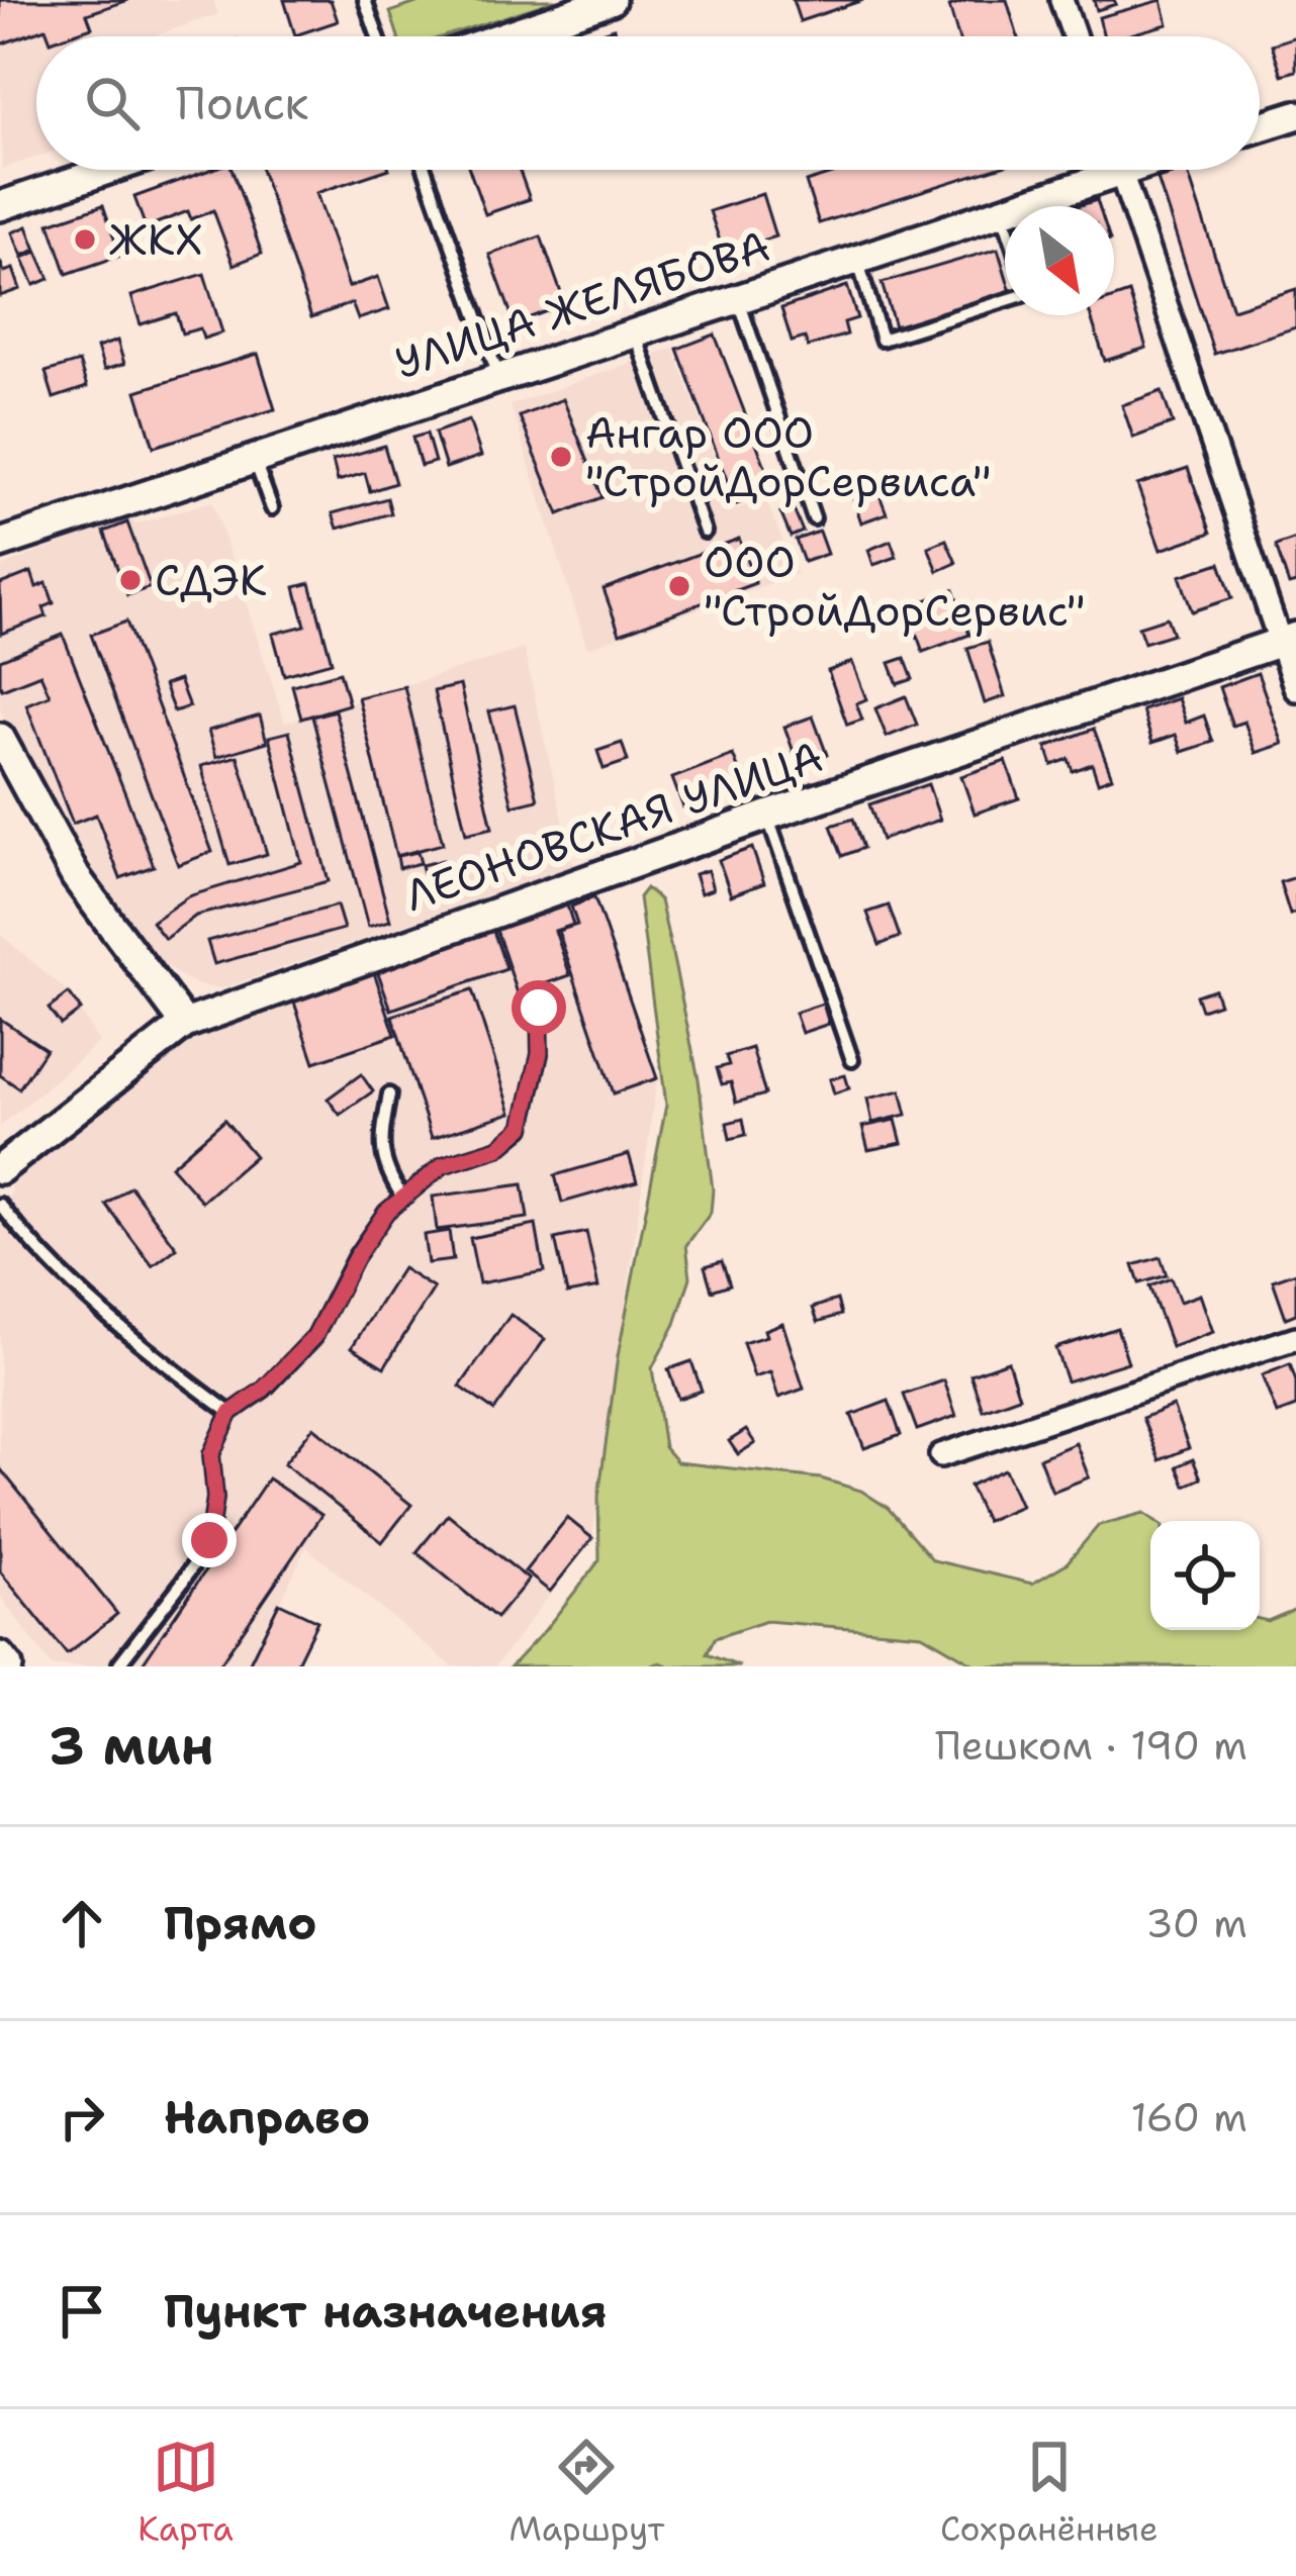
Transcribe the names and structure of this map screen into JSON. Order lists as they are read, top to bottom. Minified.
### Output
{"streets":{"street":["УЛИЦА ЖЕЛЯБОВА","ЛЕОНОВСКАЯ УЛИЦА"]},"places":["ЖКХ","Ангар ООО \"СтройДорСервиса\"","СДЭК","ООО \"СтройДорСервис\""],"north":"bottom right","page":{"search":"Поиск","heading":["3 мин","Пешком · 190 m"],"list":[["Прямо","30 m"],["Направо","160 m"],"Пункт назначения"],"nav":["Карта","Маршрут","Сохранённые"]}}
